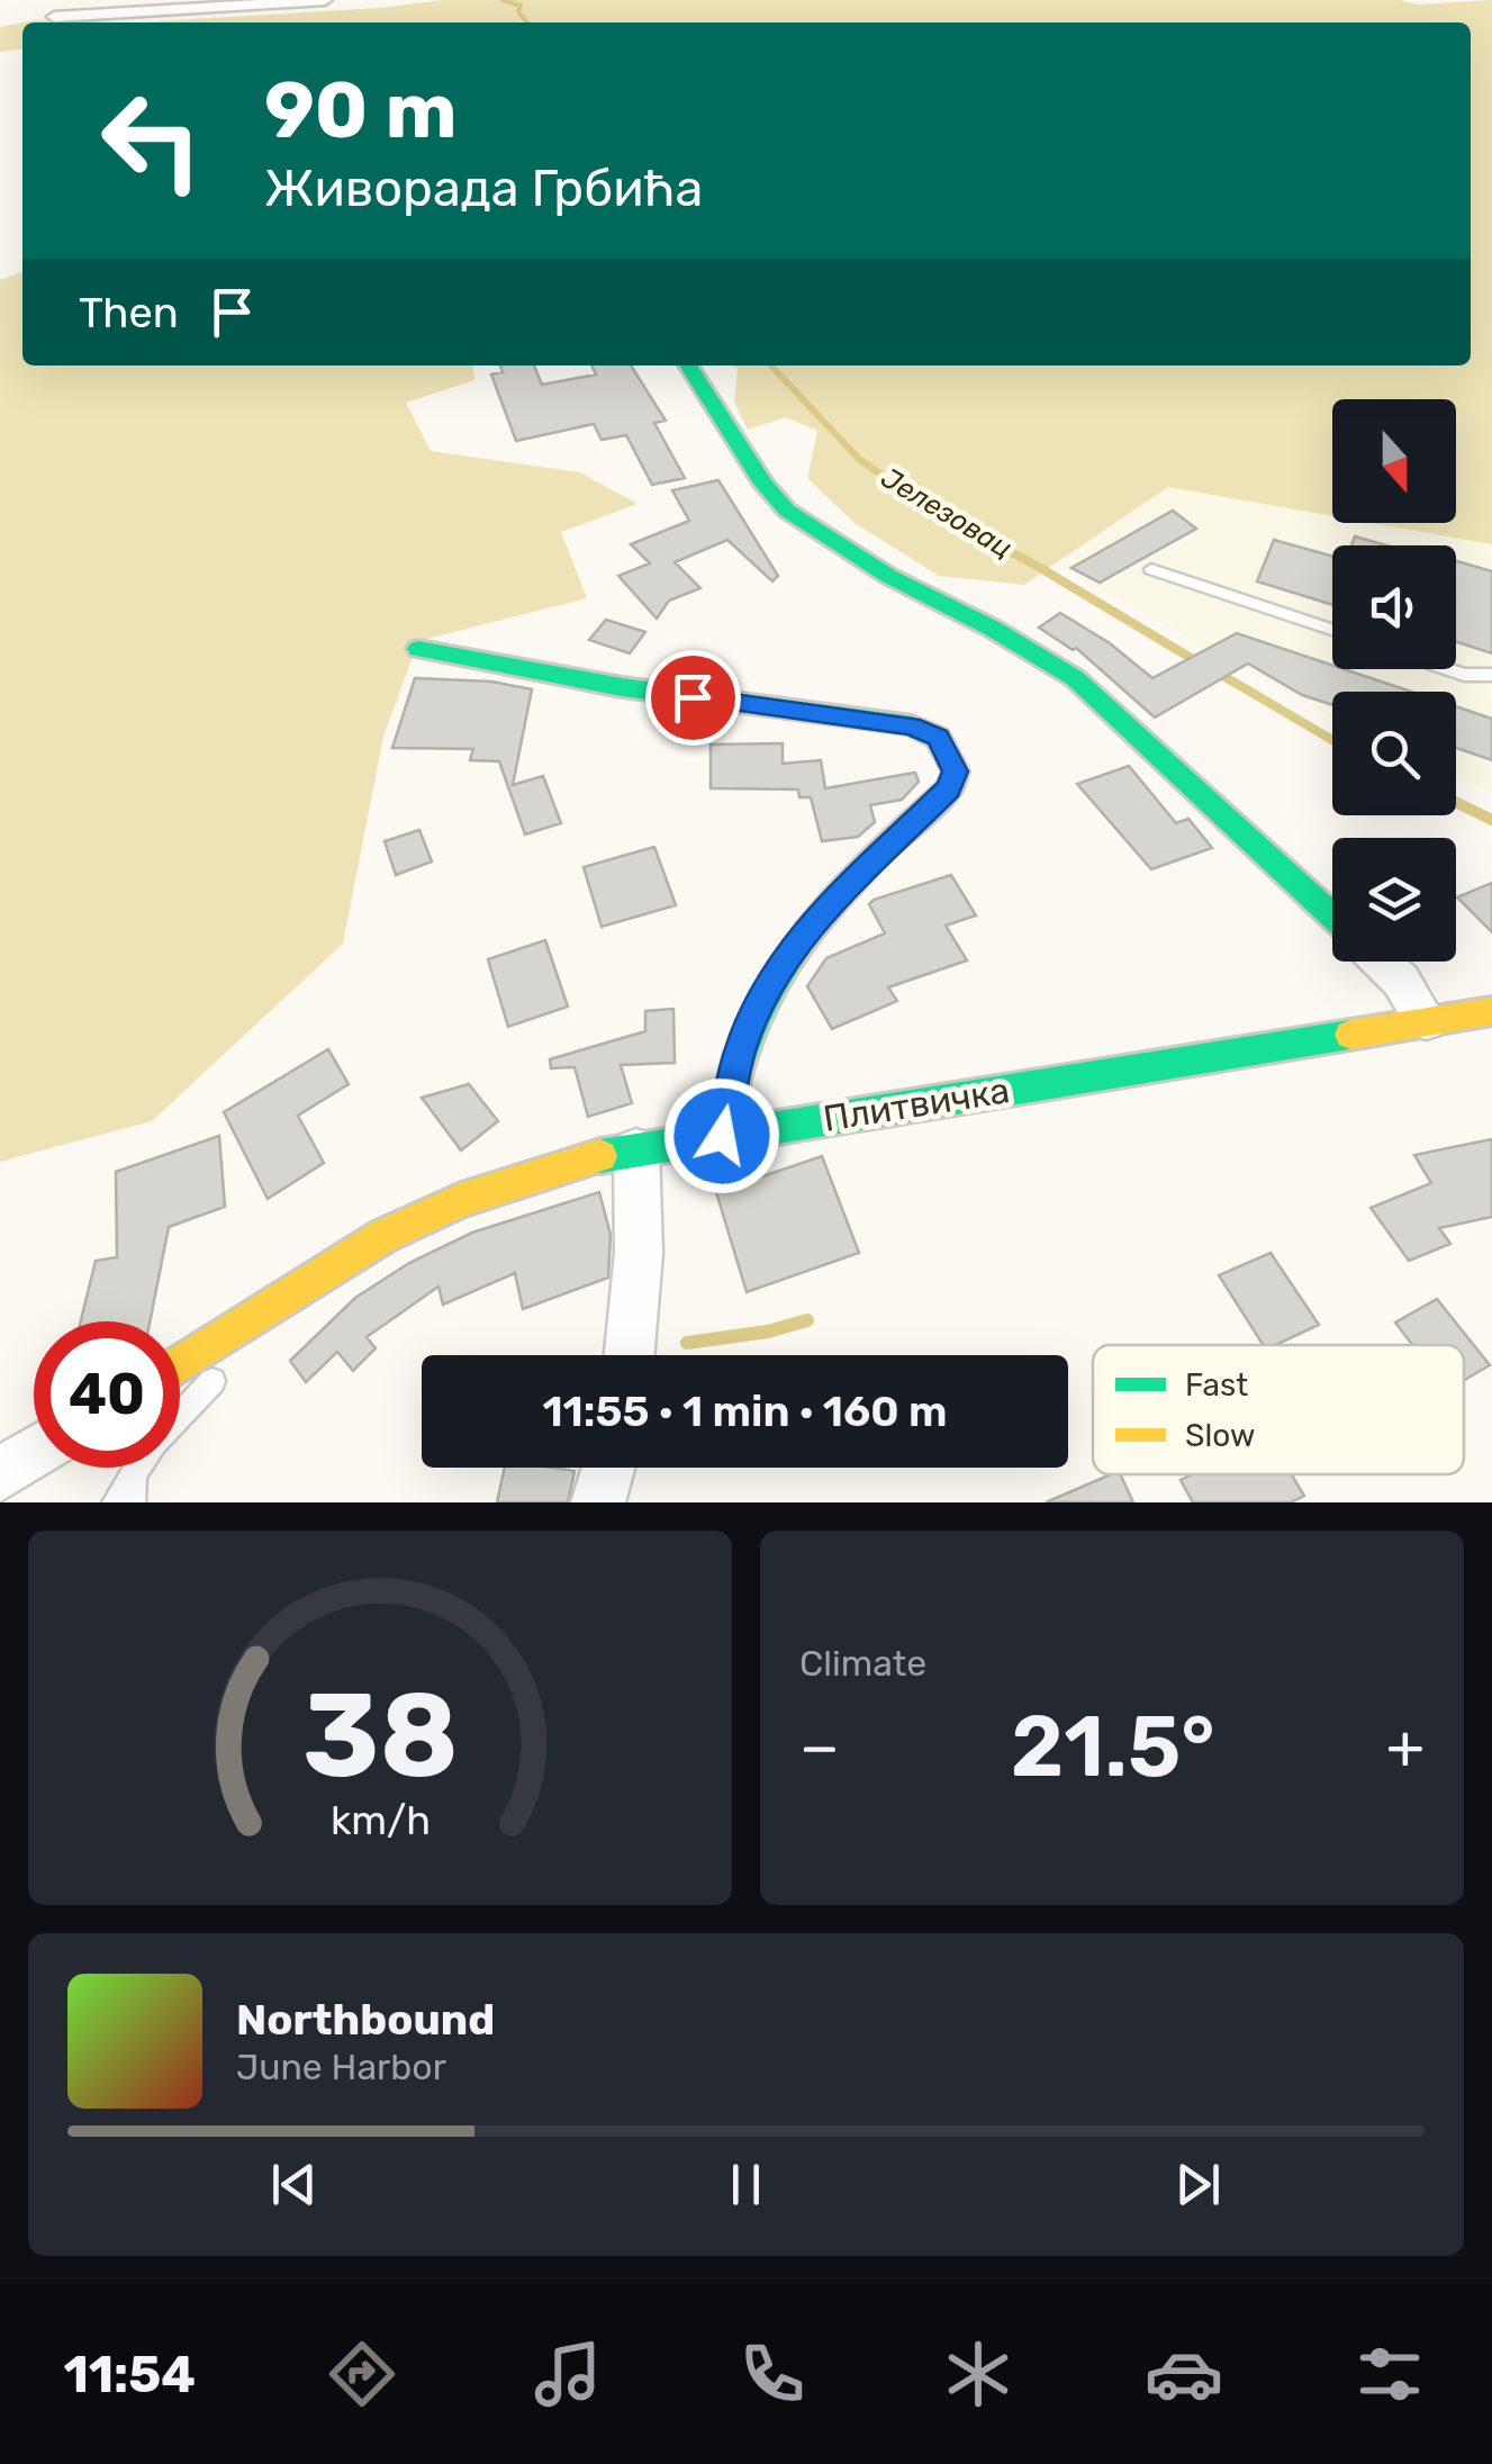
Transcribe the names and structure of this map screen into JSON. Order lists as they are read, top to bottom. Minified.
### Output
{"streets":{"street":["Плитвичка"]},"water":["Јелезовац"],"legend":["Fast","Slow"],"north":"bottom","page":{"turn":["90 m","Живорада Грбића"],"then":"Then","limit":"40","trip":"11:55 · 1 min · 160 m","tile":"Climate","heat":["−","21.5°","+"],"song":["Northbound","June Harbor"],"tabs":"11:54","gauge":["38","km/h"]}}
